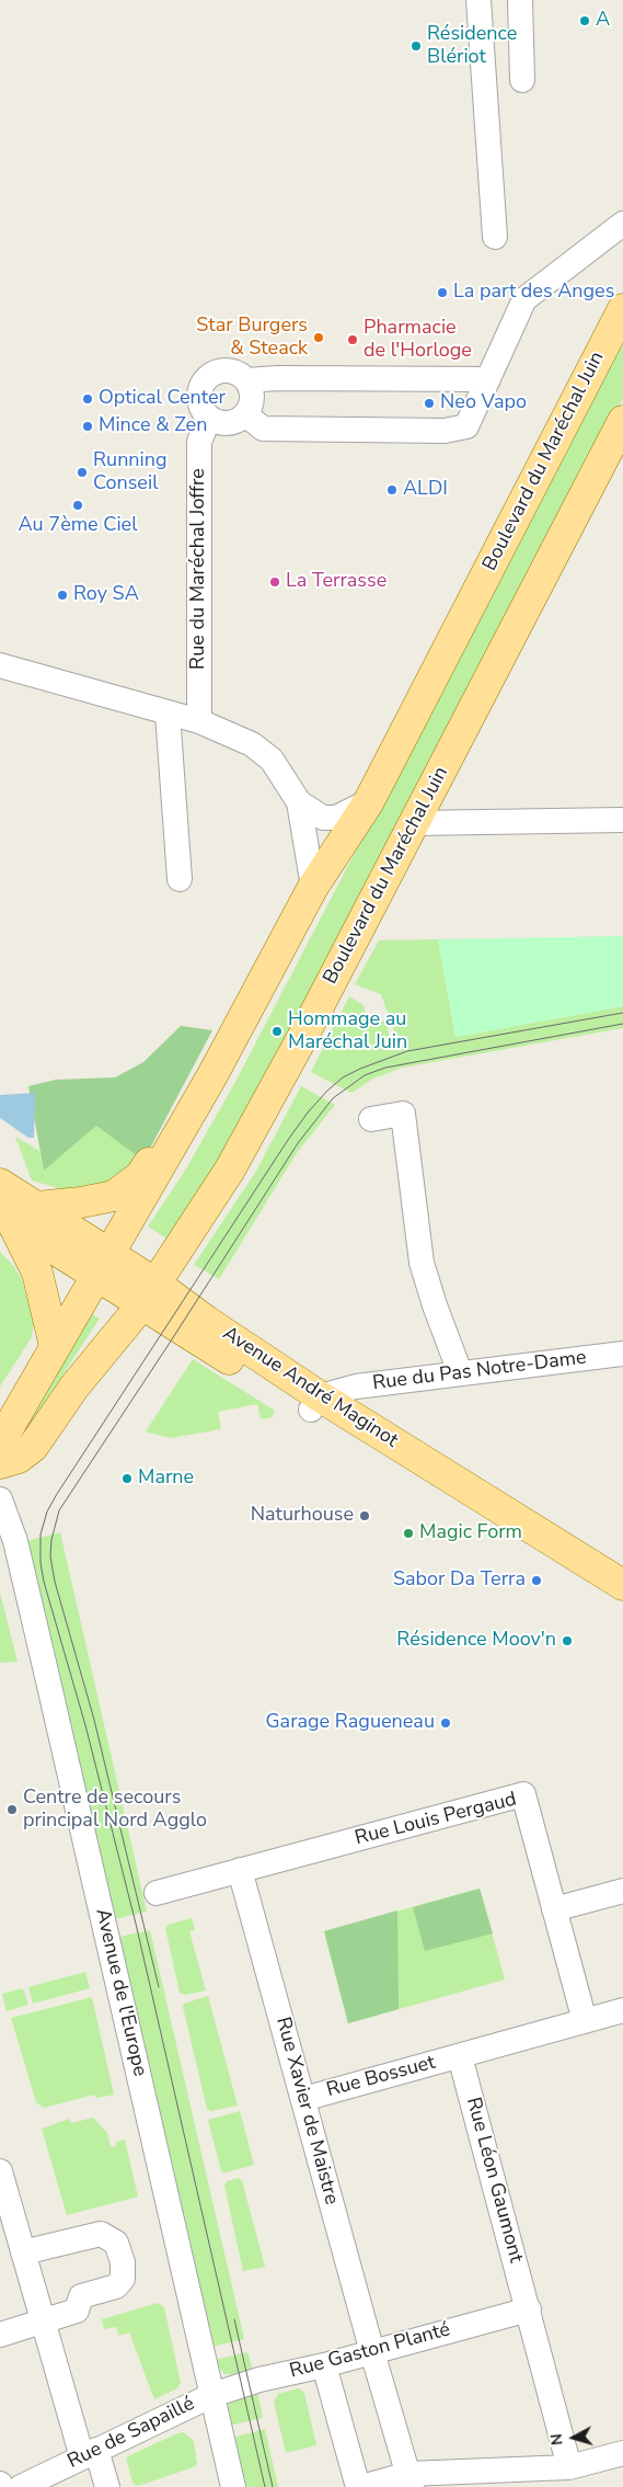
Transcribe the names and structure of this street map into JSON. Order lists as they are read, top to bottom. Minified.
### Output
{"streets":{"main road":["Boulevard du Maréchal Juin","Avenue André Maginot"],"street":["Rue du Maréchal Joffre","Rue du Pas Notre-Dame","Rue Louis Pergaud","Avenue de l'Europe","Rue Bossuet","Rue Xavier de Maistre","Rue Léon Gaumont","Rue Gaston Planté","Rue de Sapaillé"]},"crossings":[["Boulevard du Maréchal Juin","Avenue André Maginot"],["Rue du Pas Notre-Dame","Avenue André Maginot"],["Rue Louis Pergaud","Rue Xavier de Maistre"],["Avenue de l'Europe","Rue Gaston Planté"],["Avenue de l'Europe","Rue de Sapaillé"],["Rue Bossuet","Rue Xavier de Maistre"],["Rue Bossuet","Rue Léon Gaumont"],["Rue Xavier de Maistre","Rue Gaston Planté"],["Rue Léon Gaumont","Rue Gaston Planté"],["Rue Gaston Planté","Rue de Sapaillé"]],"places":["A","Résidence Blériot","La part des Anges","Star Burgers & Steack","Pharmacie de l'Horloge","Optical Center","Neo Vapo","Mince & Zen","Running Conseil","ALDI","Au 7ème Ciel","La Terrasse","Roy SA","Hommage au Maréchal Juin","Marne","Naturhouse","Magic Form","Sabor Da Terra","Résidence Moov'n","Garage Ragueneau","Centre de secours principal Nord Agglo"],"north":"left"}
